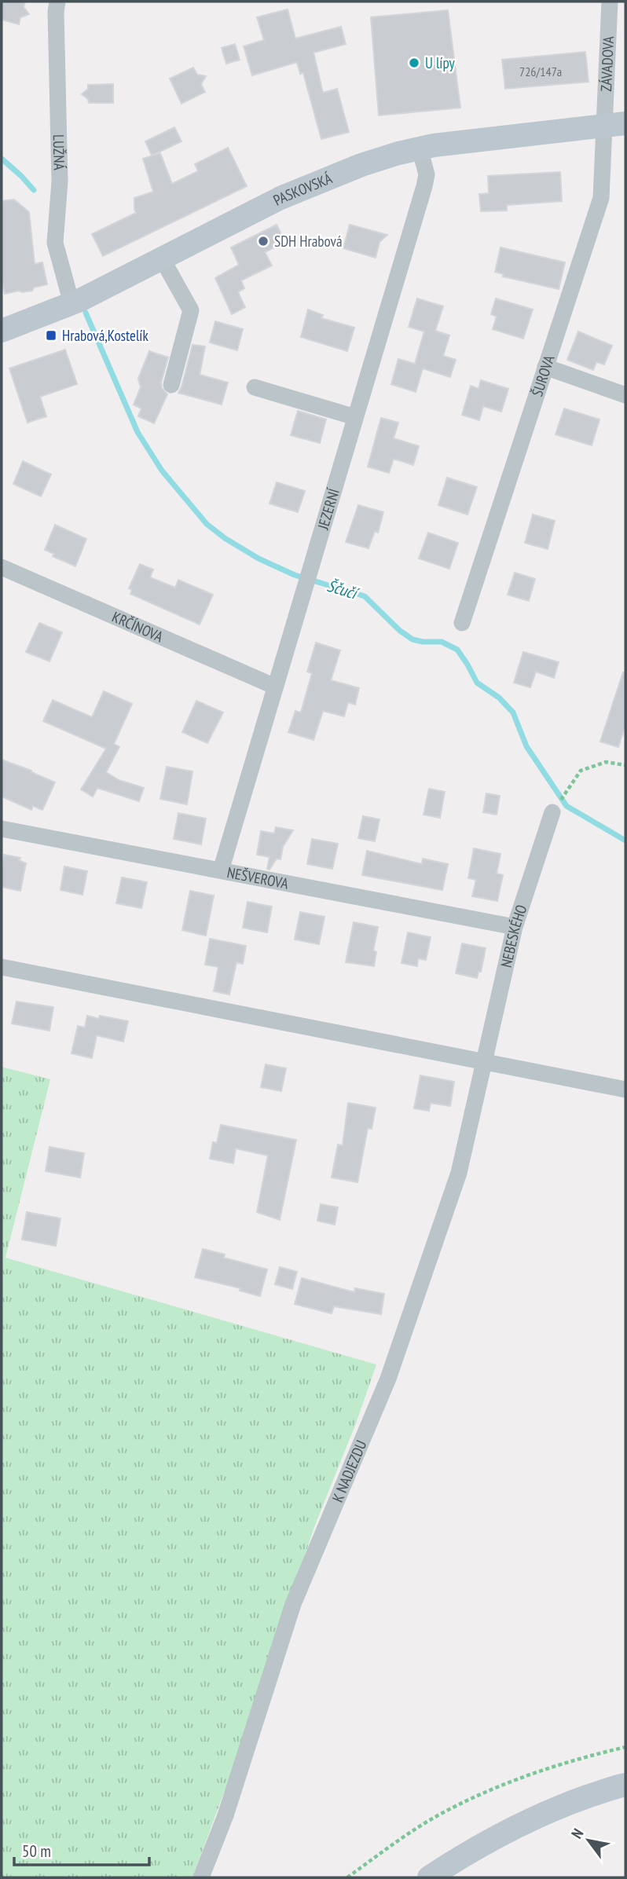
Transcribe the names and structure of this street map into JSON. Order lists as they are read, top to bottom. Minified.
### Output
{"streets":{"main road":["PASKOVSKÁ"],"street":["ZÁVADOVA","LUŽNÁ","ŠUROVA","JEZERNÍ","KRČÍNOVA","NEŠVEROVA","NEBESKÉHO","K NADJEZDU"]},"crossings":[["ZÁVADOVA","PASKOVSKÁ"],["ZÁVADOVA","ŠUROVA"],["LUŽNÁ","PASKOVSKÁ"],["PASKOVSKÁ","ŠUROVA"],["PASKOVSKÁ","JEZERNÍ"],["JEZERNÍ","KRČÍNOVA"],["JEZERNÍ","NEŠVEROVA"],["NEŠVEROVA","NEBESKÉHO"],["NEBESKÉHO","K NADJEZDU"]],"water":["Ščučí"],"places":{"other":["U lípy","SDH Hrabová"],"transit":["Hrabová,Kostelík"]},"house_numbers":["726/147a"],"scale_bar":"50 m","north":"top left"}
